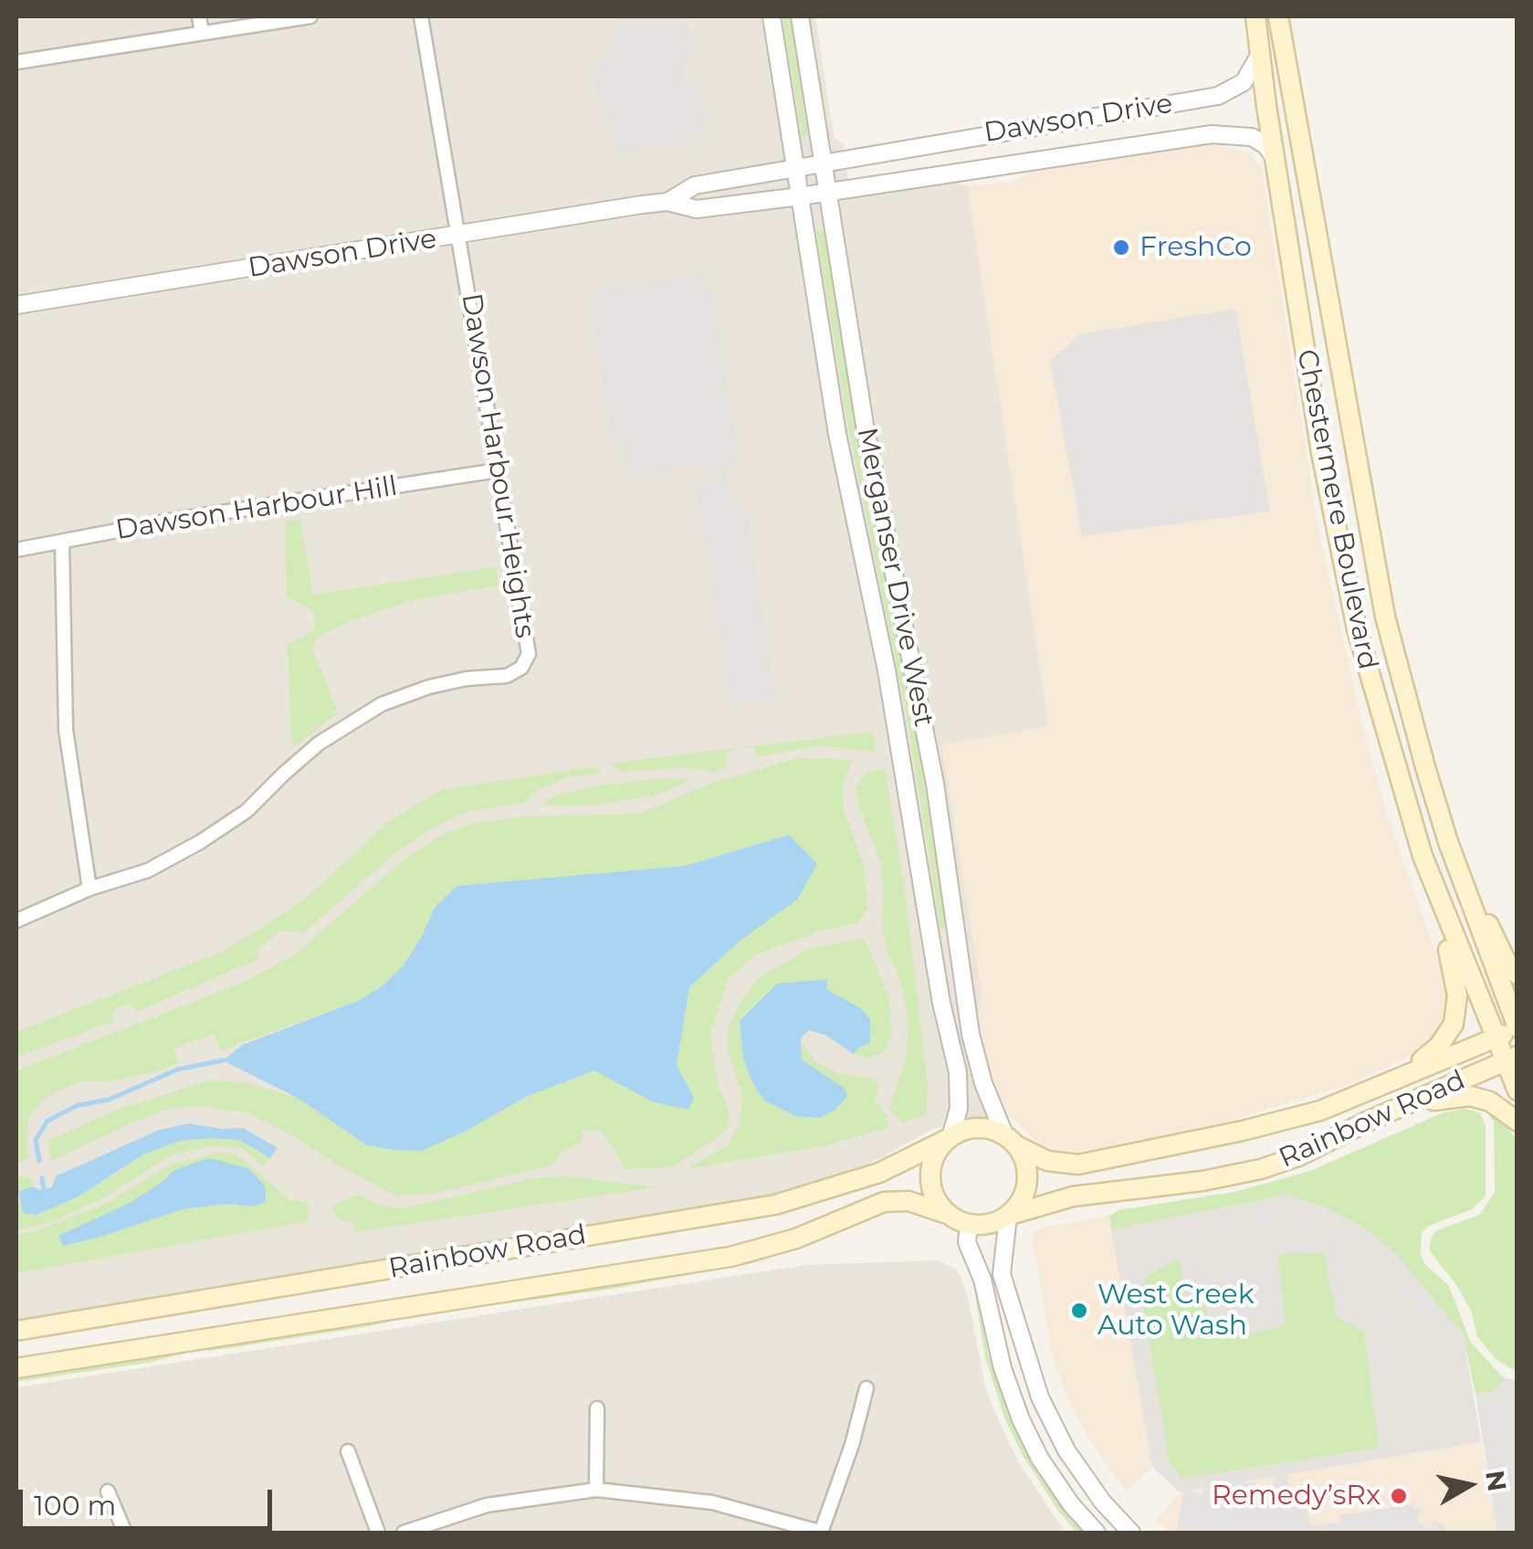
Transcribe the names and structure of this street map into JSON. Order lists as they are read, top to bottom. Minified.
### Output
{"streets":{"main road":["Chestermere Boulevard","Rainbow Road"],"street":["Dawson Drive","Dawson Harbour Heights","Dawson Harbour Hill","Merganser Drive West"]},"crossings":[["Dawson Drive","Dawson Harbour Heights"],["Dawson Drive","Chestermere Boulevard"],["Dawson Drive","Merganser Drive West"],["Dawson Harbour Heights","Dawson Harbour Hill"],["Chestermere Boulevard","Rainbow Road"],["Merganser Drive West","Rainbow Road"]],"places":["FreshCo","West Creek Auto Wash","Remedy’sRx"],"scale_bar":"100 m","north":"right"}
